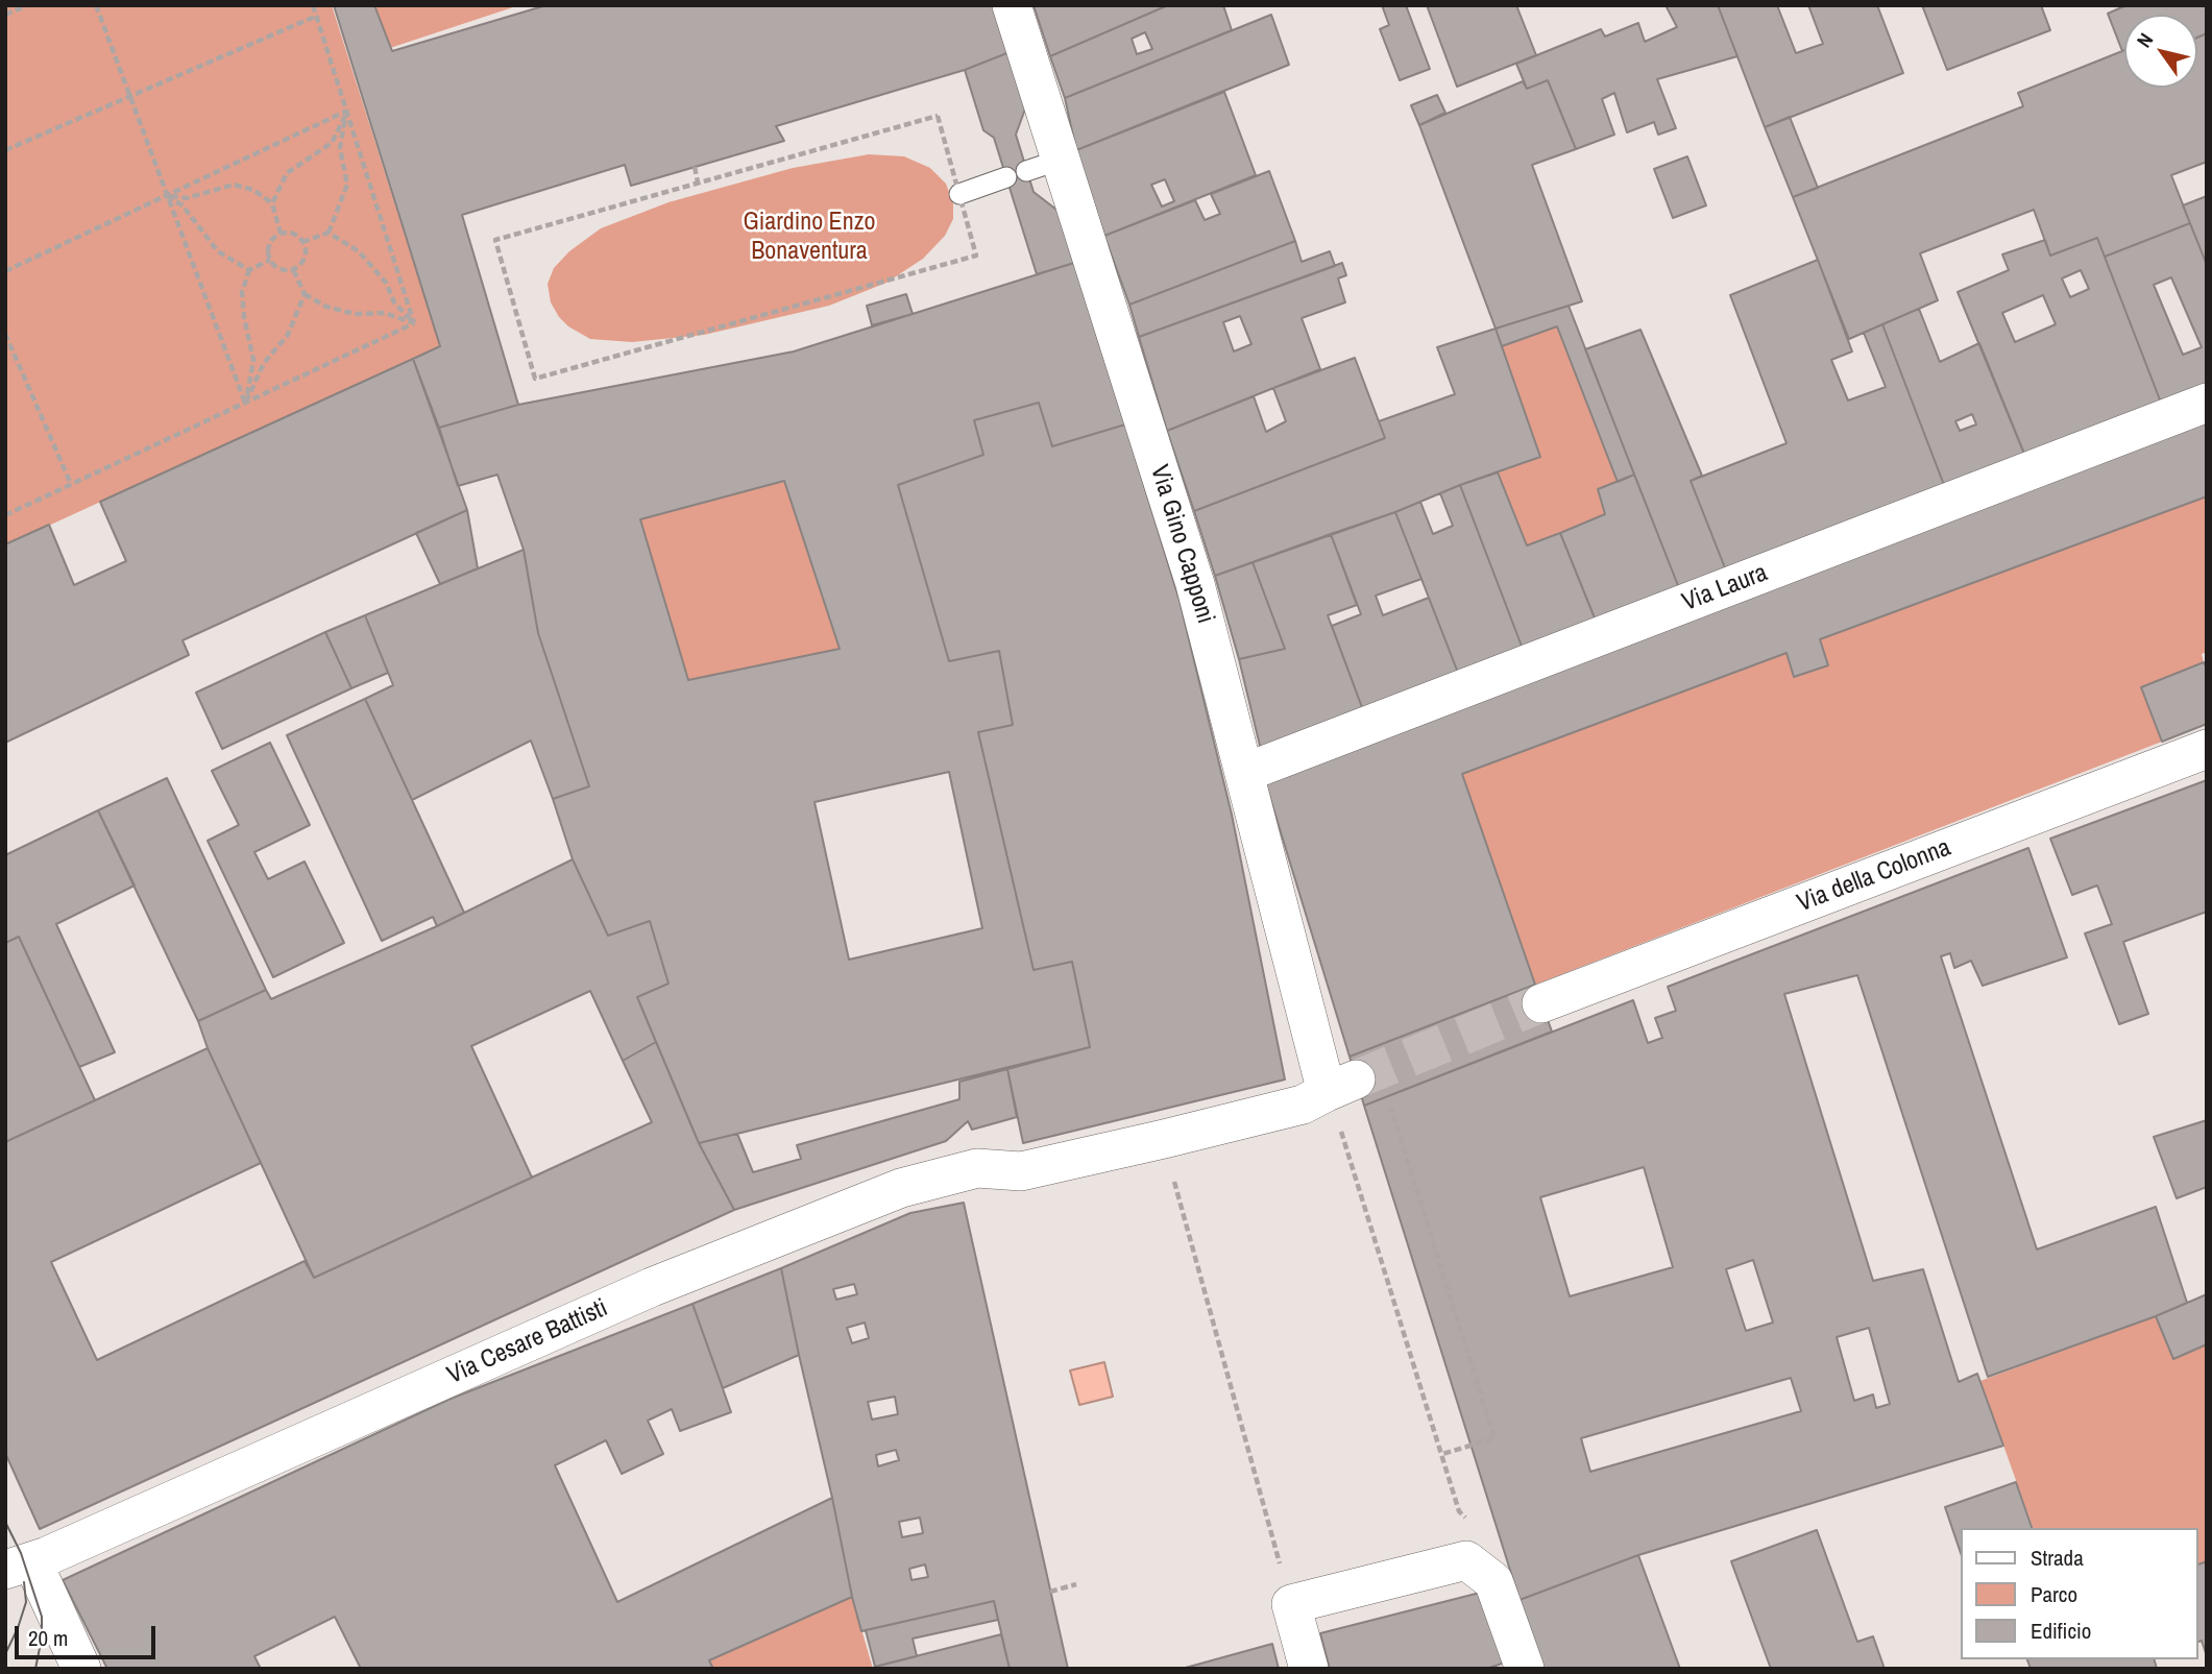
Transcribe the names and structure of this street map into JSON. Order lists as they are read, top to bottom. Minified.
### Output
{"streets":{"street":["Via Gino Capponi","Via Laura","Via della Colonna","Via Cesare Battisti"]},"crossings":[["Via Gino Capponi","Via Laura"],["Via Gino Capponi","Via Cesare Battisti"]],"parks":["Giardino Enzo Bonaventura"],"legend":["Strada","Parco","Edificio"],"scale_bar":"20 m","north":"top left"}
